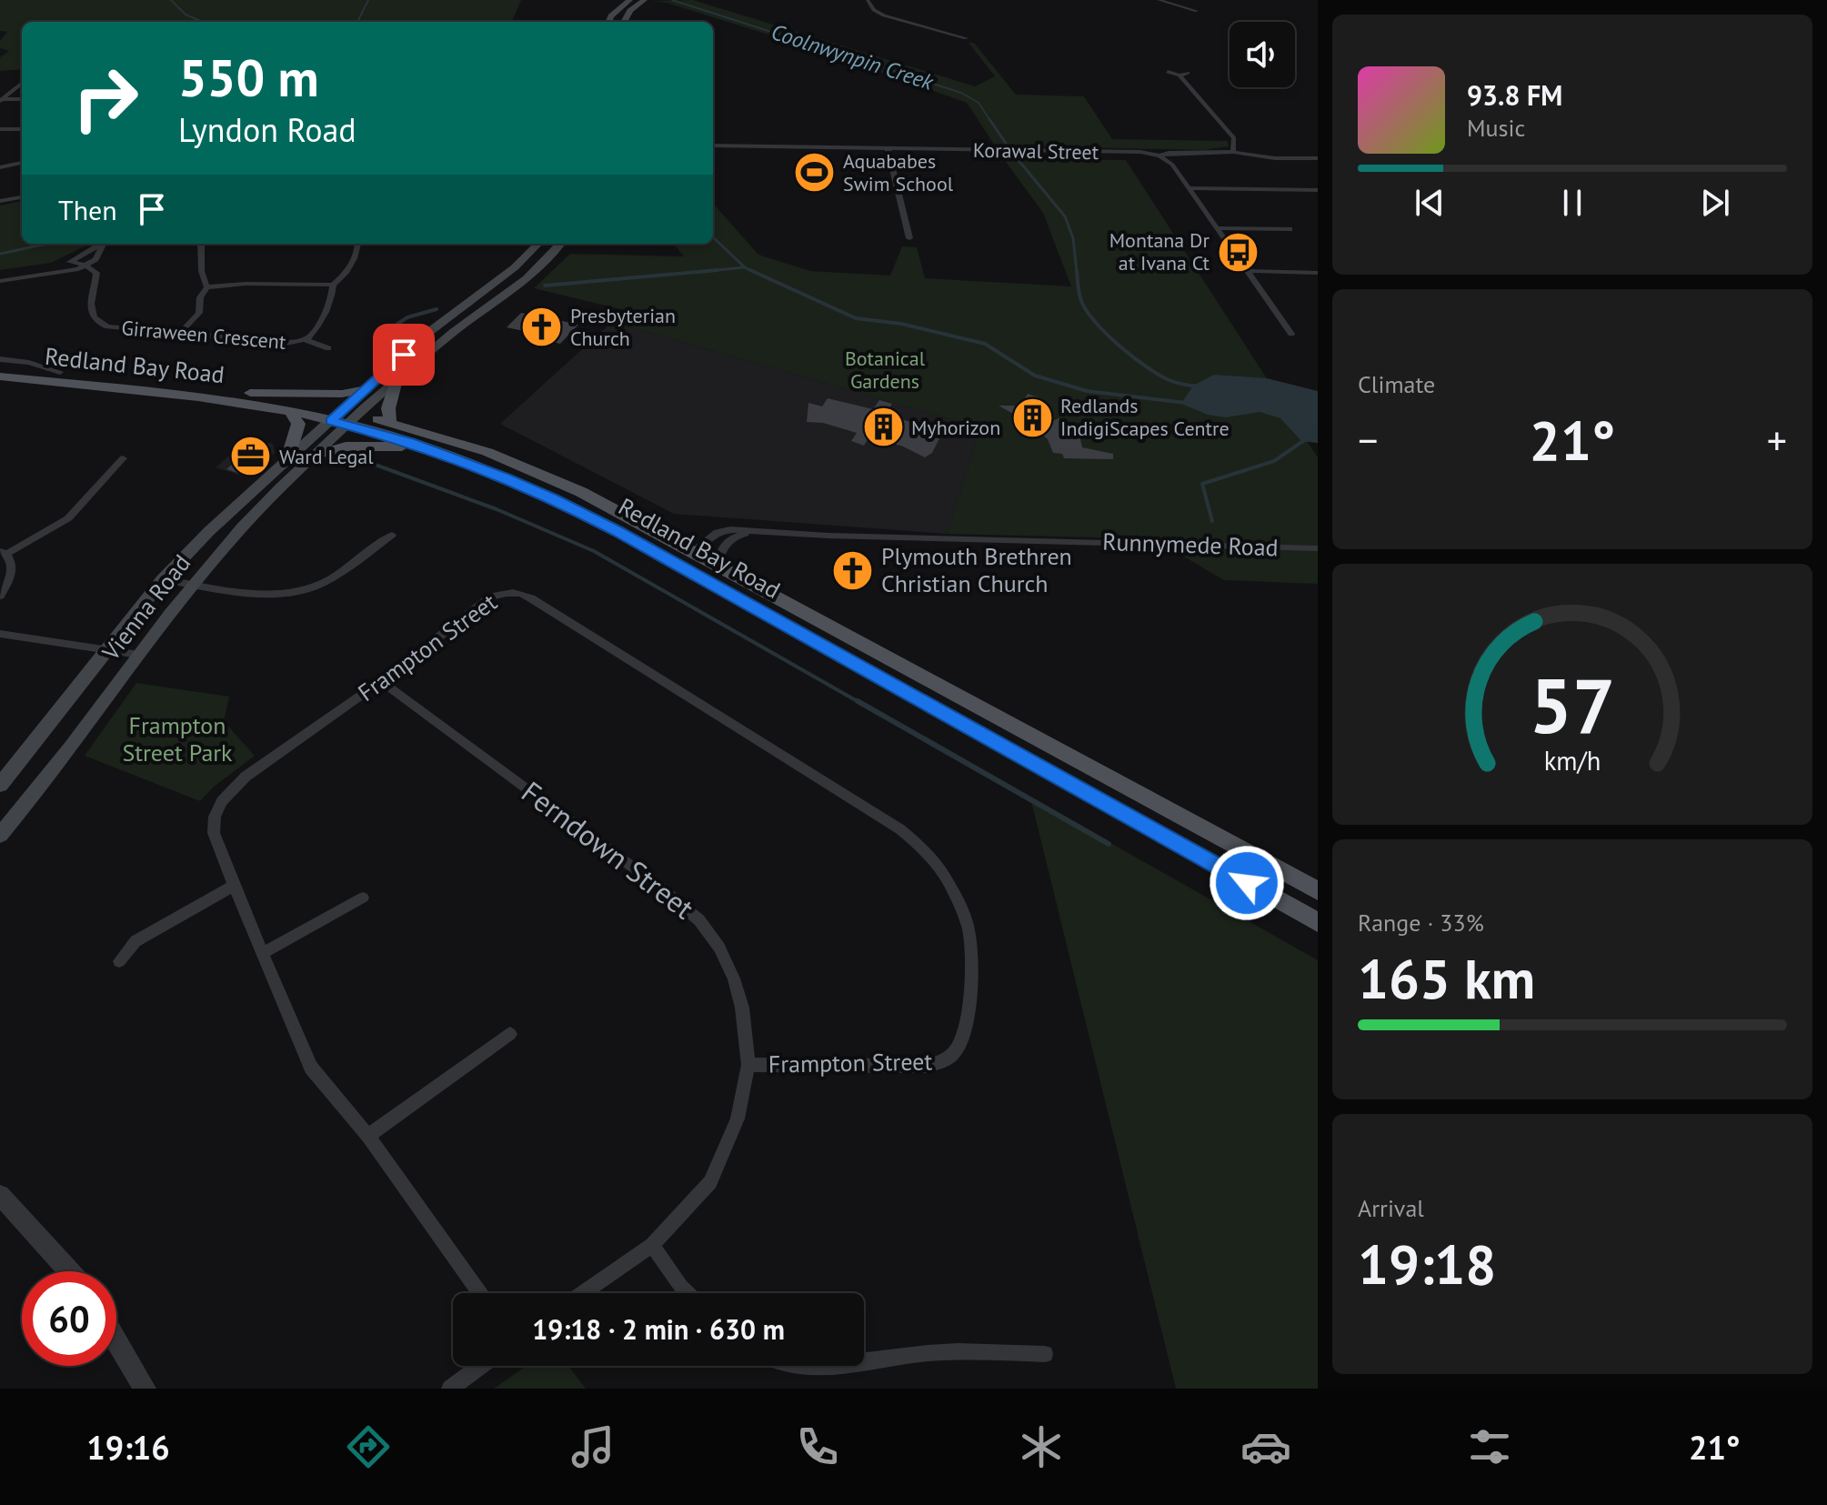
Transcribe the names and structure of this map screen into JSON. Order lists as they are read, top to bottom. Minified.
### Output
{"streets":{"main road":["Redland Bay Road","Vienna Road"],"street":["Korawal Street","Girraween Crescent","Runnymede Road","Frampton Street","Ferndown Street"]},"crossings":[["Redland Bay Road","Runnymede Road"],["Redland Bay Road","Vienna Road"],["Frampton Street","Ferndown Street"]],"water":["Coolnwynpin Creek"],"parks":["Botanical Gardens","Frampton Street Park"],"places":{"sports":["Aquababes Swim School"],"bus stop":["Montana Dr at Ivana Ct"],"church":["Presbyterian Church","Plymouth Brethren Christian Church"],"building":["Redlands IndigiScapes Centre","Myhorizon"],"office":["Ward Legal"]},"page":{"turn":["550 m","Lyndon Road"],"song":["93.8 FM","Music"],"then":"Then","tile":["Climate",["Range · 33%","165 km"],["Arrival","19:18"]],"heat":["−","21°","+"],"limit":"60","trip":"19:18 · 2 min · 630 m","tabs":["19:16","21°"],"gauge":["57","km/h"]}}
